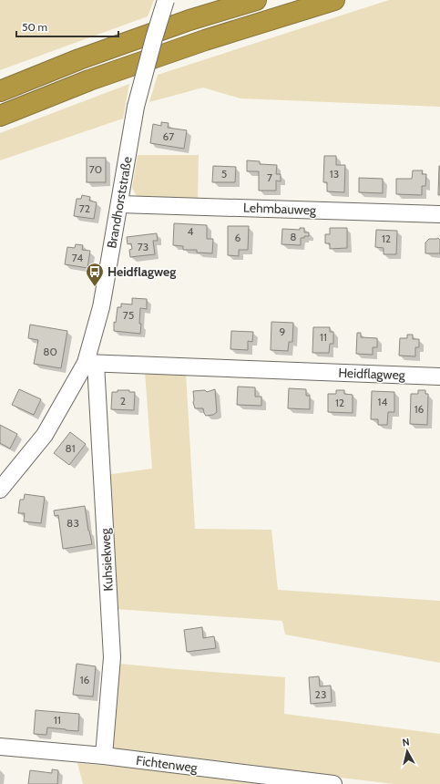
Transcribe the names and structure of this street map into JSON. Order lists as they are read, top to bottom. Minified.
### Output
{"streets":{"street":["Brandhorststraße","Lehmbauweg","Heidflagweg","Kuhsiekweg","Fichtenweg"]},"crossings":[["Brandhorststraße","Lehmbauweg"],["Brandhorststraße","Heidflagweg"],["Brandhorststraße","Kuhsiekweg"],["Heidflagweg","Kuhsiekweg"],["Kuhsiekweg","Fichtenweg"]],"places":{"bus stop":["Heidflagweg"]},"house_numbers":["67","70","5","13","7","72","4","8","6","12","73","74","75","9","11","80","2","14","12","16","81","83","16","23","11"],"scale_bar":"50 m","north":"top"}
